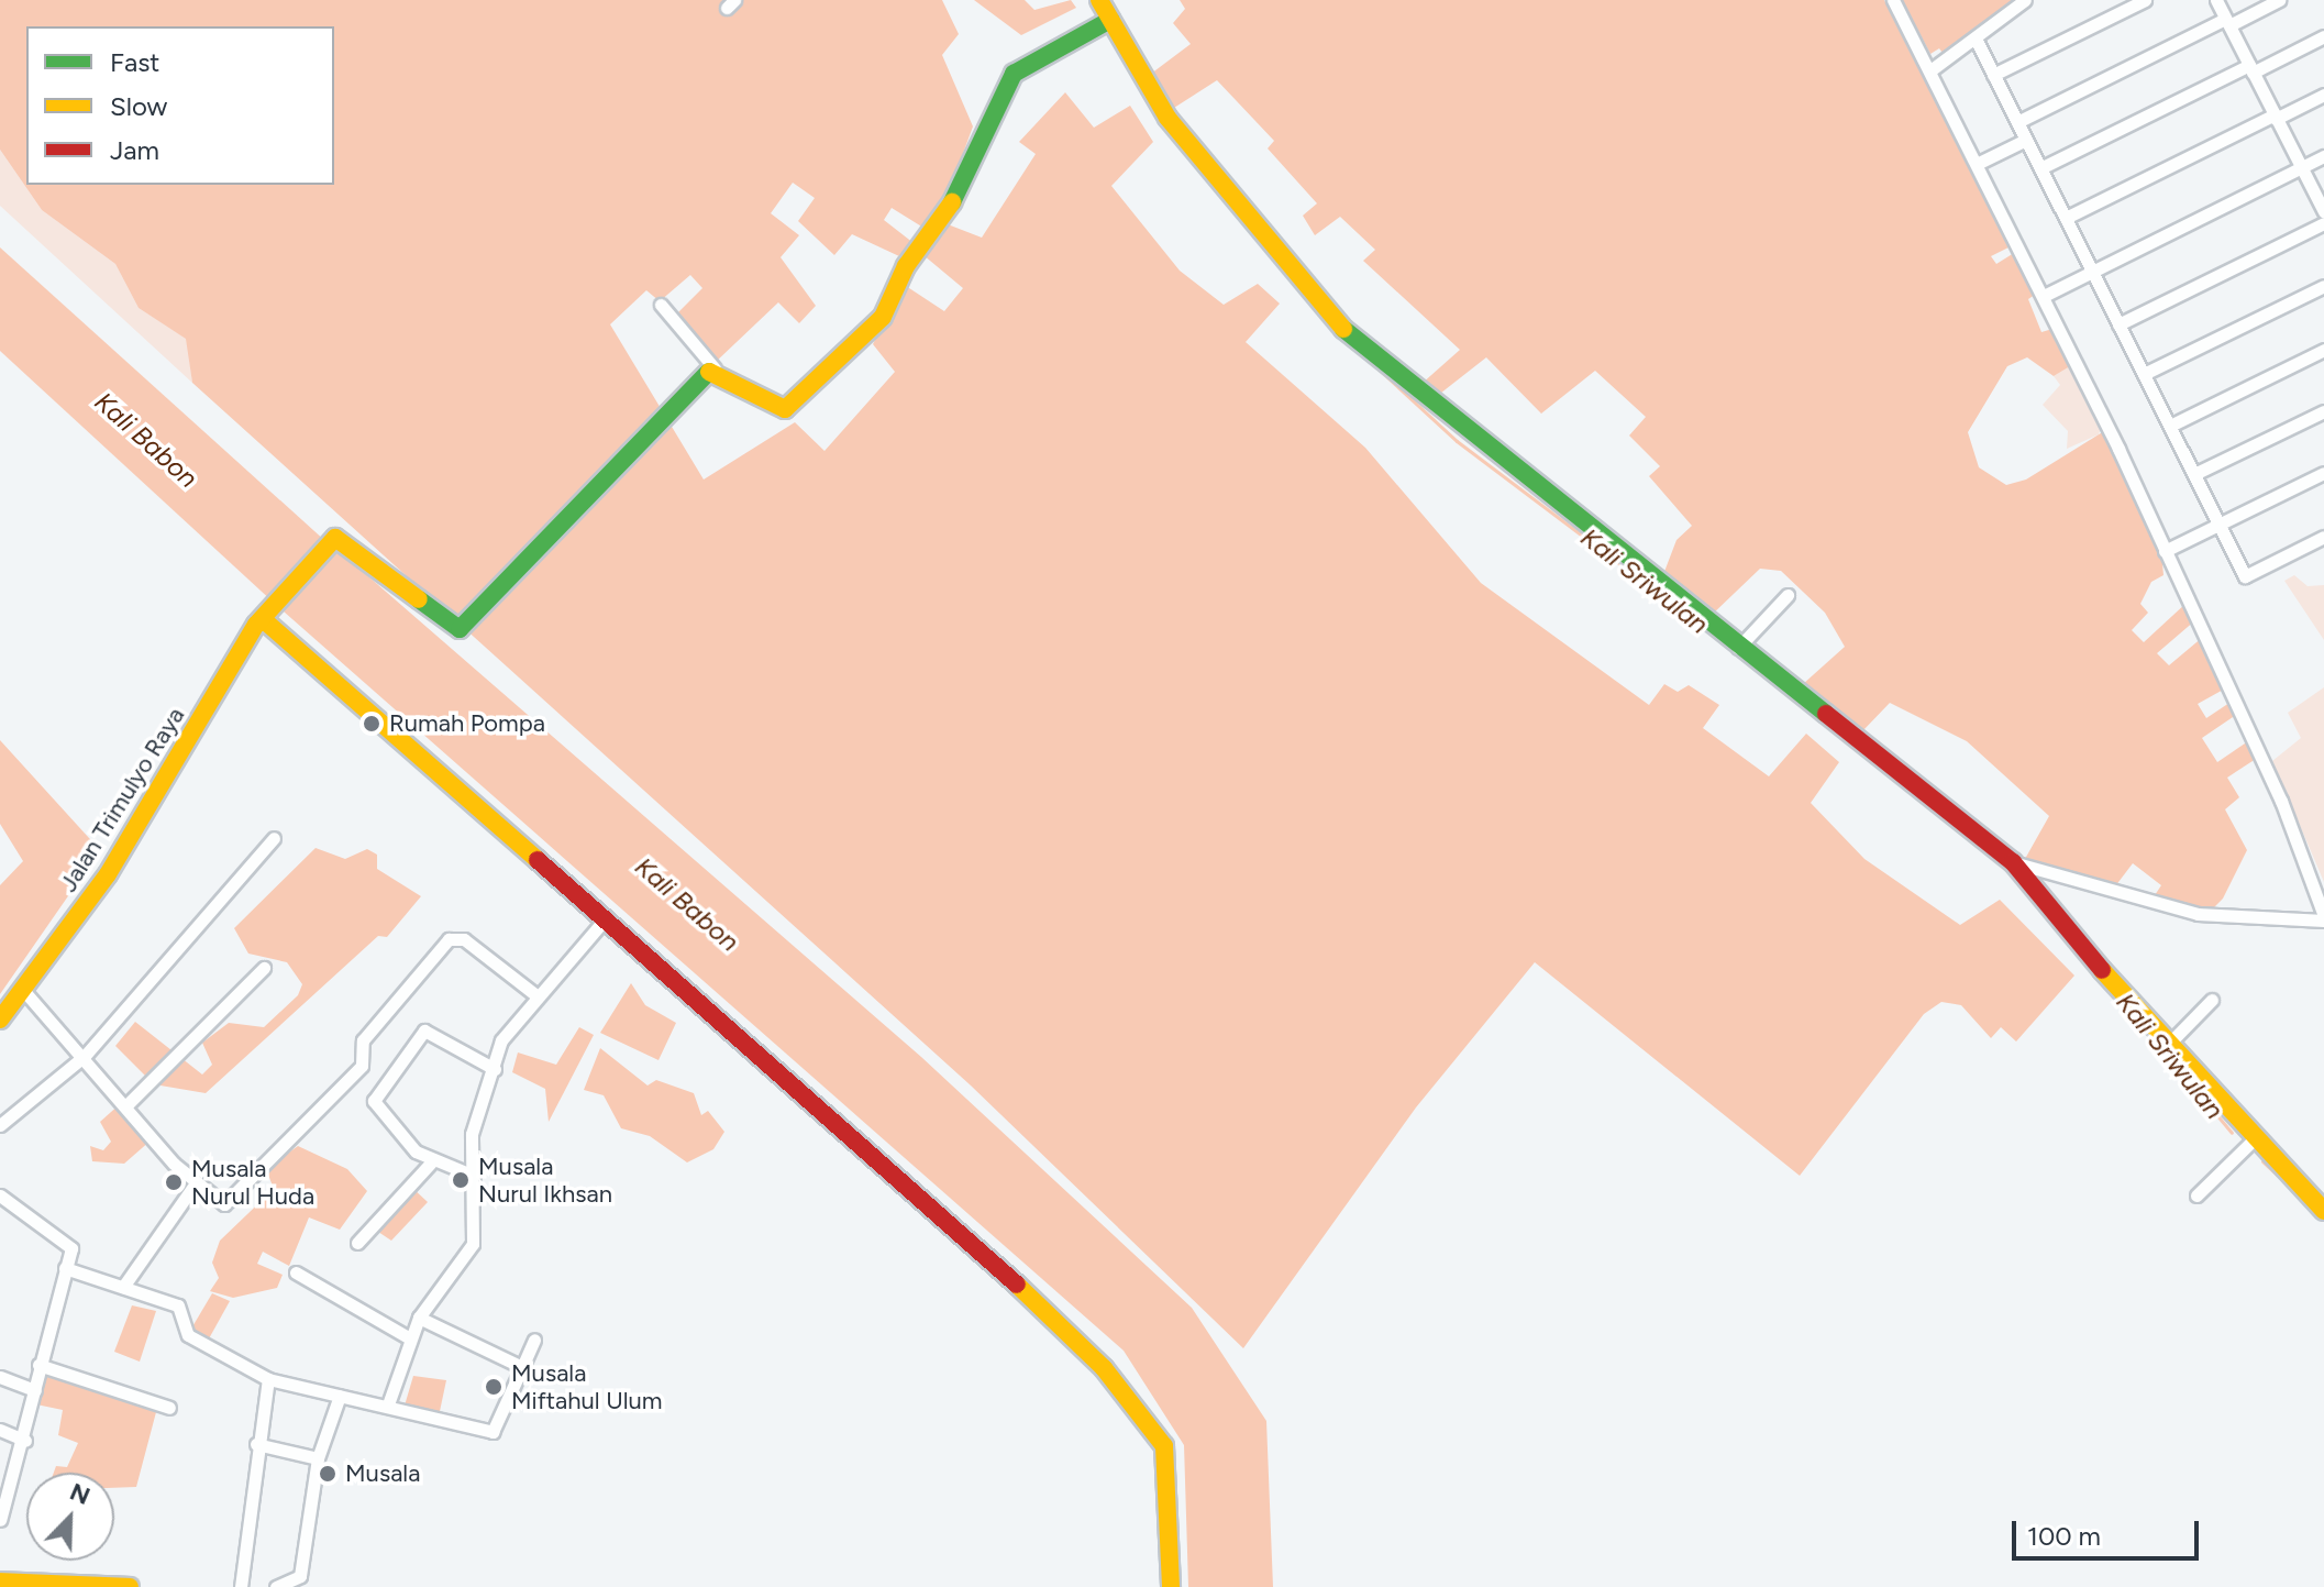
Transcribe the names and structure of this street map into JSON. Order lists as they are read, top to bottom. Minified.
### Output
{"streets":{"main road":["Jalan Trimulyo Raya"]},"water":["Kali Babon","Kali Sriwulan"],"places":["Rumah Pompa","Musala Nurul Ikhsan","Musala Nurul Huda","Musala Miftahul Ulum","Musala"],"legend":["Fast","Slow","Jam"],"scale_bar":"100 m","north":"top right"}
